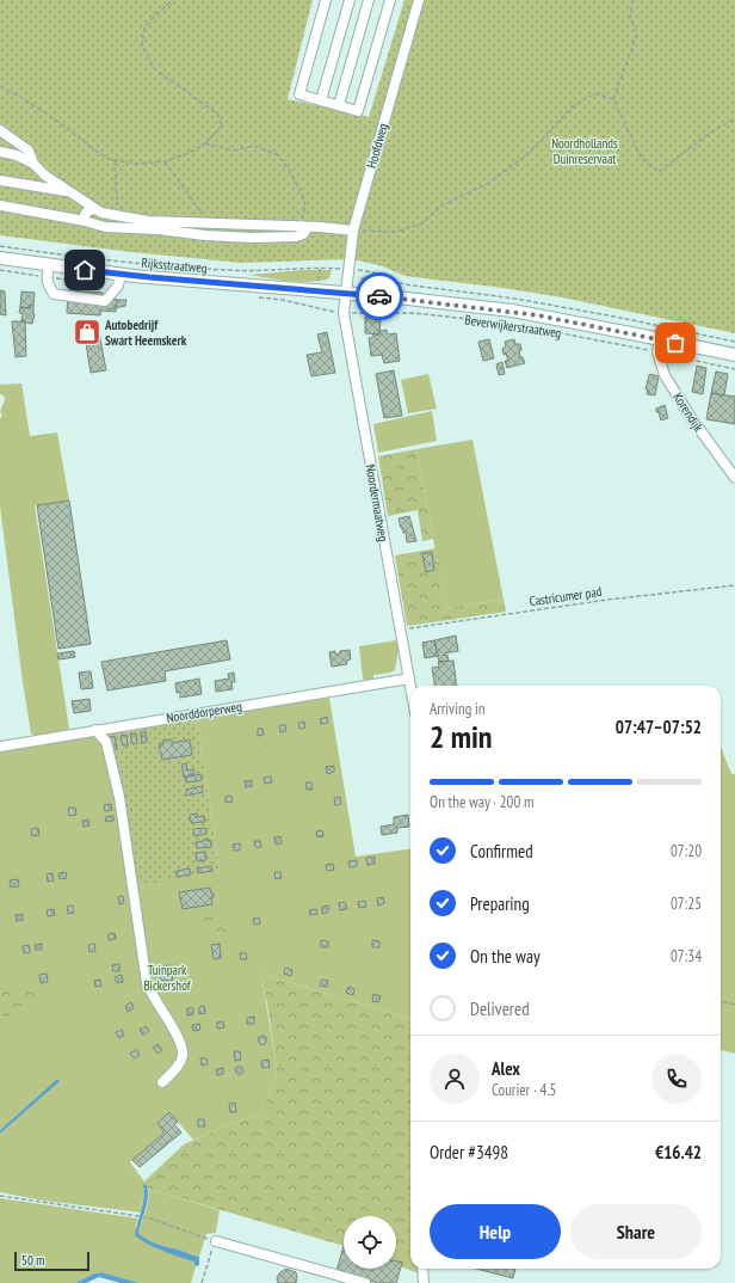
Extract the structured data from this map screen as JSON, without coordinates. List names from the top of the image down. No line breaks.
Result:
{"streets":{"main road":["Rijksstraatweg"],"street":["Hoofdweg","Korendijk","Noordermaatweg","Noorddorperweg"],"path":["Beverwijkerstraatweg","Castricumer pad"]},"crossings":[["Hoofdweg","Rijksstraatweg"],["Hoofdweg","Noordermaatweg"],["Rijksstraatweg","Korendijk"],["Rijksstraatweg","Noordermaatweg"],["Beverwijkerstraatweg","Korendijk"],["Beverwijkerstraatweg","Noordermaatweg"],["Noordermaatweg","Castricumer pad"],["Noordermaatweg","Noorddorperweg"]],"parks":["Noordhollands Duinreservaat","Tuinpark Bickershof"],"places":{"shop":["Autobedrijf Swart Heemskerk"]},"scale_bar":"50 m","page":{"heading":["2 min","Arriving in","07:47–07:52"],"panel":["Alex","Courier · 4.5","Order #3498","€16.42"],"bar":"On the way · 200 m","list":[["Confirmed","07:20"],["Preparing","07:25"],["On the way","07:34"],"Delivered"],"buttons":["Help","Share"],"scale":"50 m"}}
